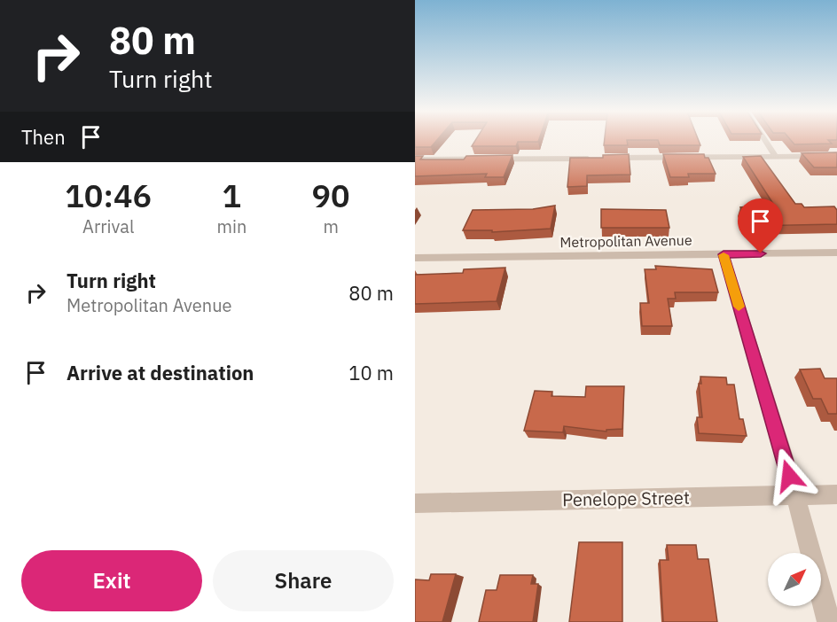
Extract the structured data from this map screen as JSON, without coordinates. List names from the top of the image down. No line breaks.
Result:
{"streets":{"street":["Metropolitan Avenue","Penelope Street"]},"north":"top right","page":{"turn":["80 m","Turn right"],"then":"Then","eta":["10:46","Arrival","1","min","90","m"],"list":[{"name":"Turn right","note":"Metropolitan Avenue","value":"80 m"},{"name":"Arrive at destination","value":"10 m"}],"buttons":["Exit","Share"]}}
